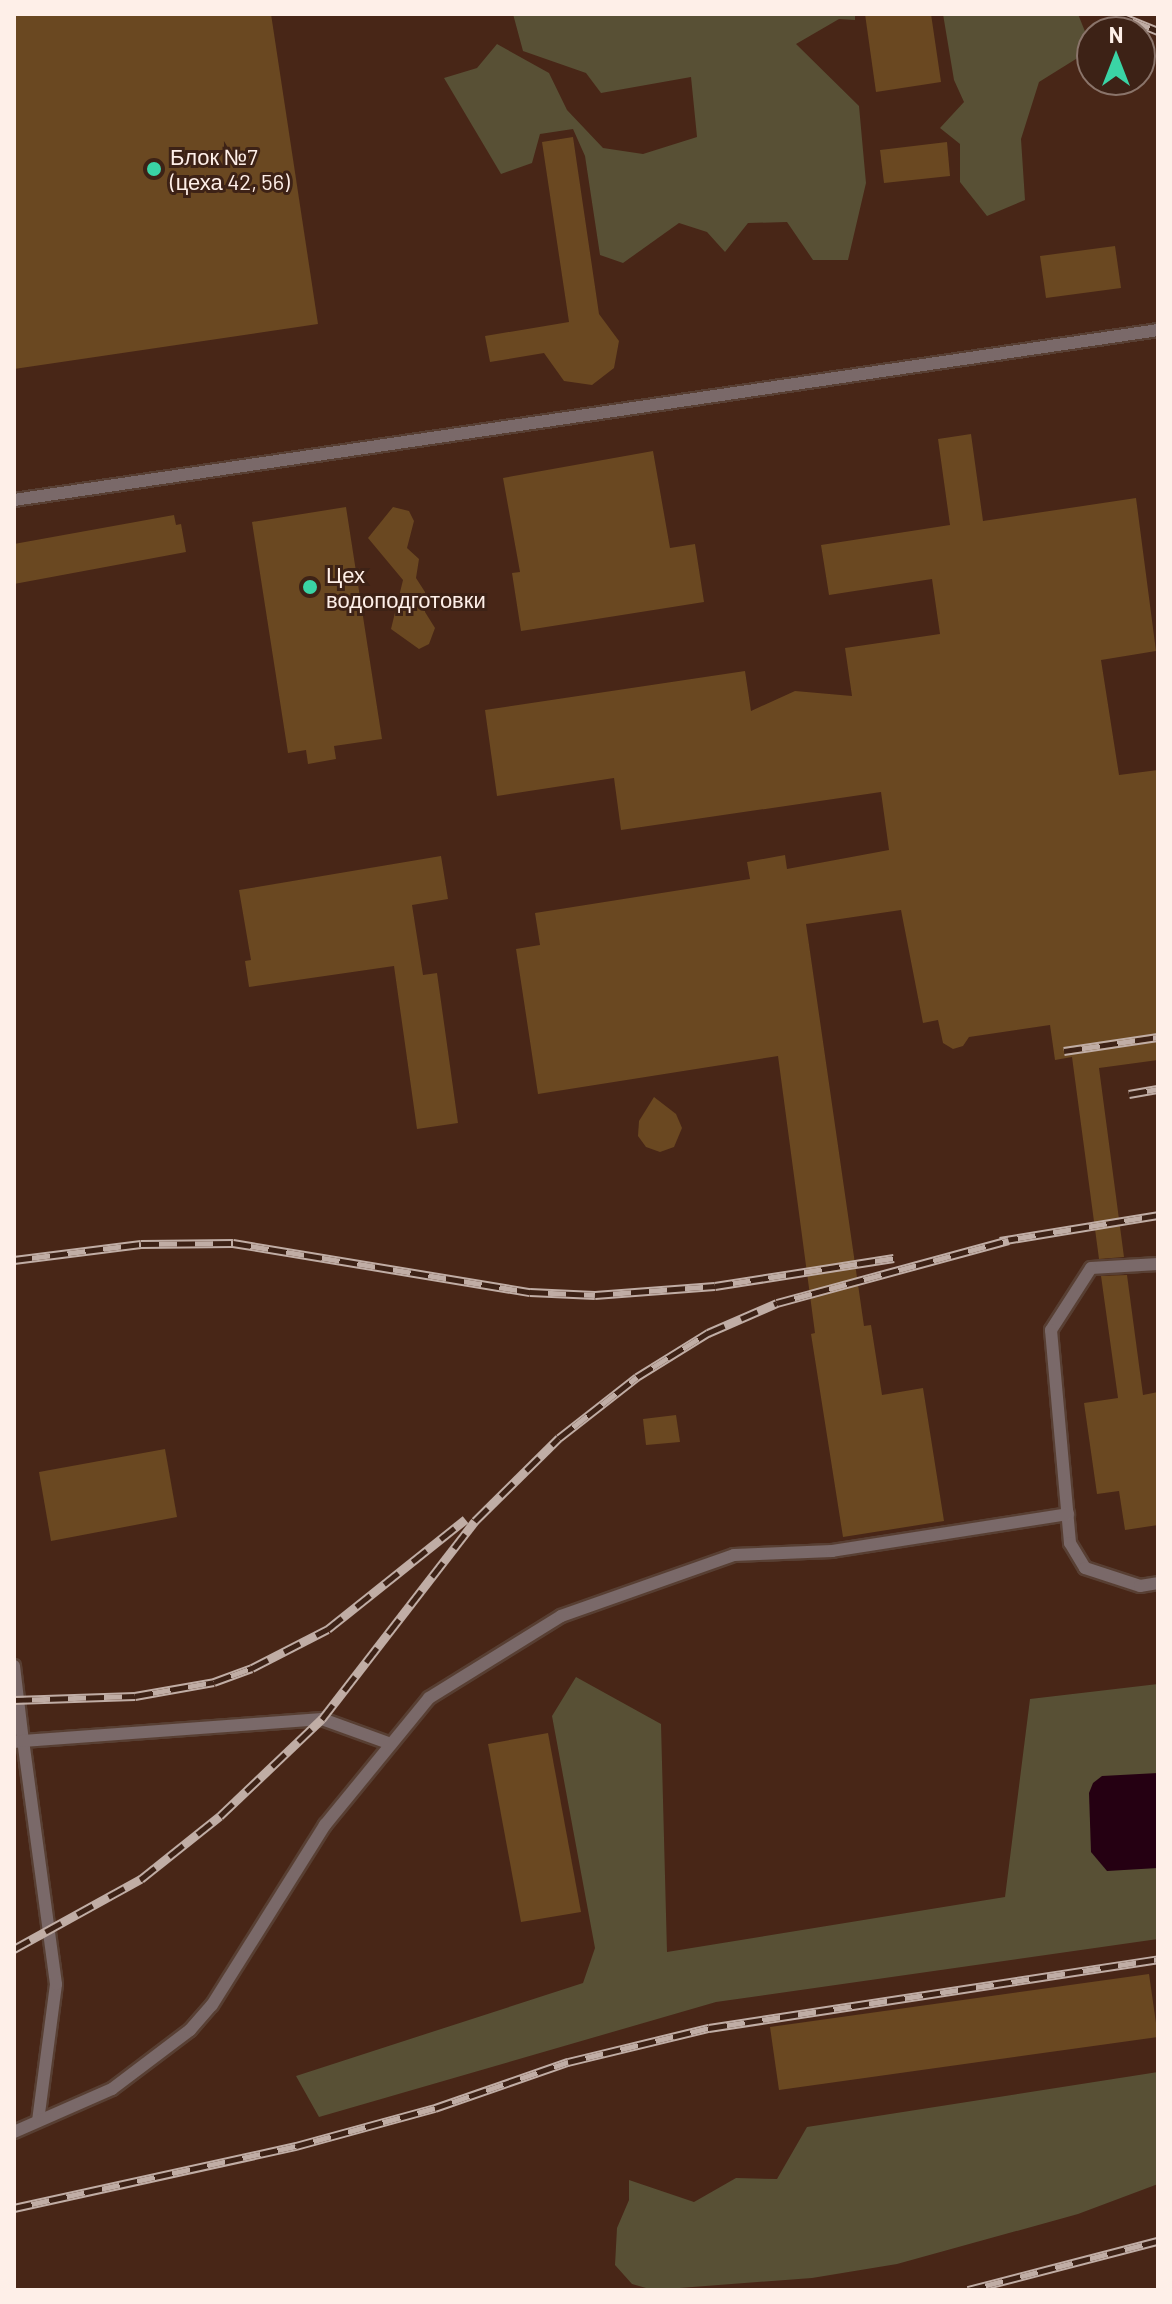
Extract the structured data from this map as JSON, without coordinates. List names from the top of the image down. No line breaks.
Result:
{"places":["Блок №7 (цеха 42, 56)","Цех водоподготовки"],"north":"top"}
